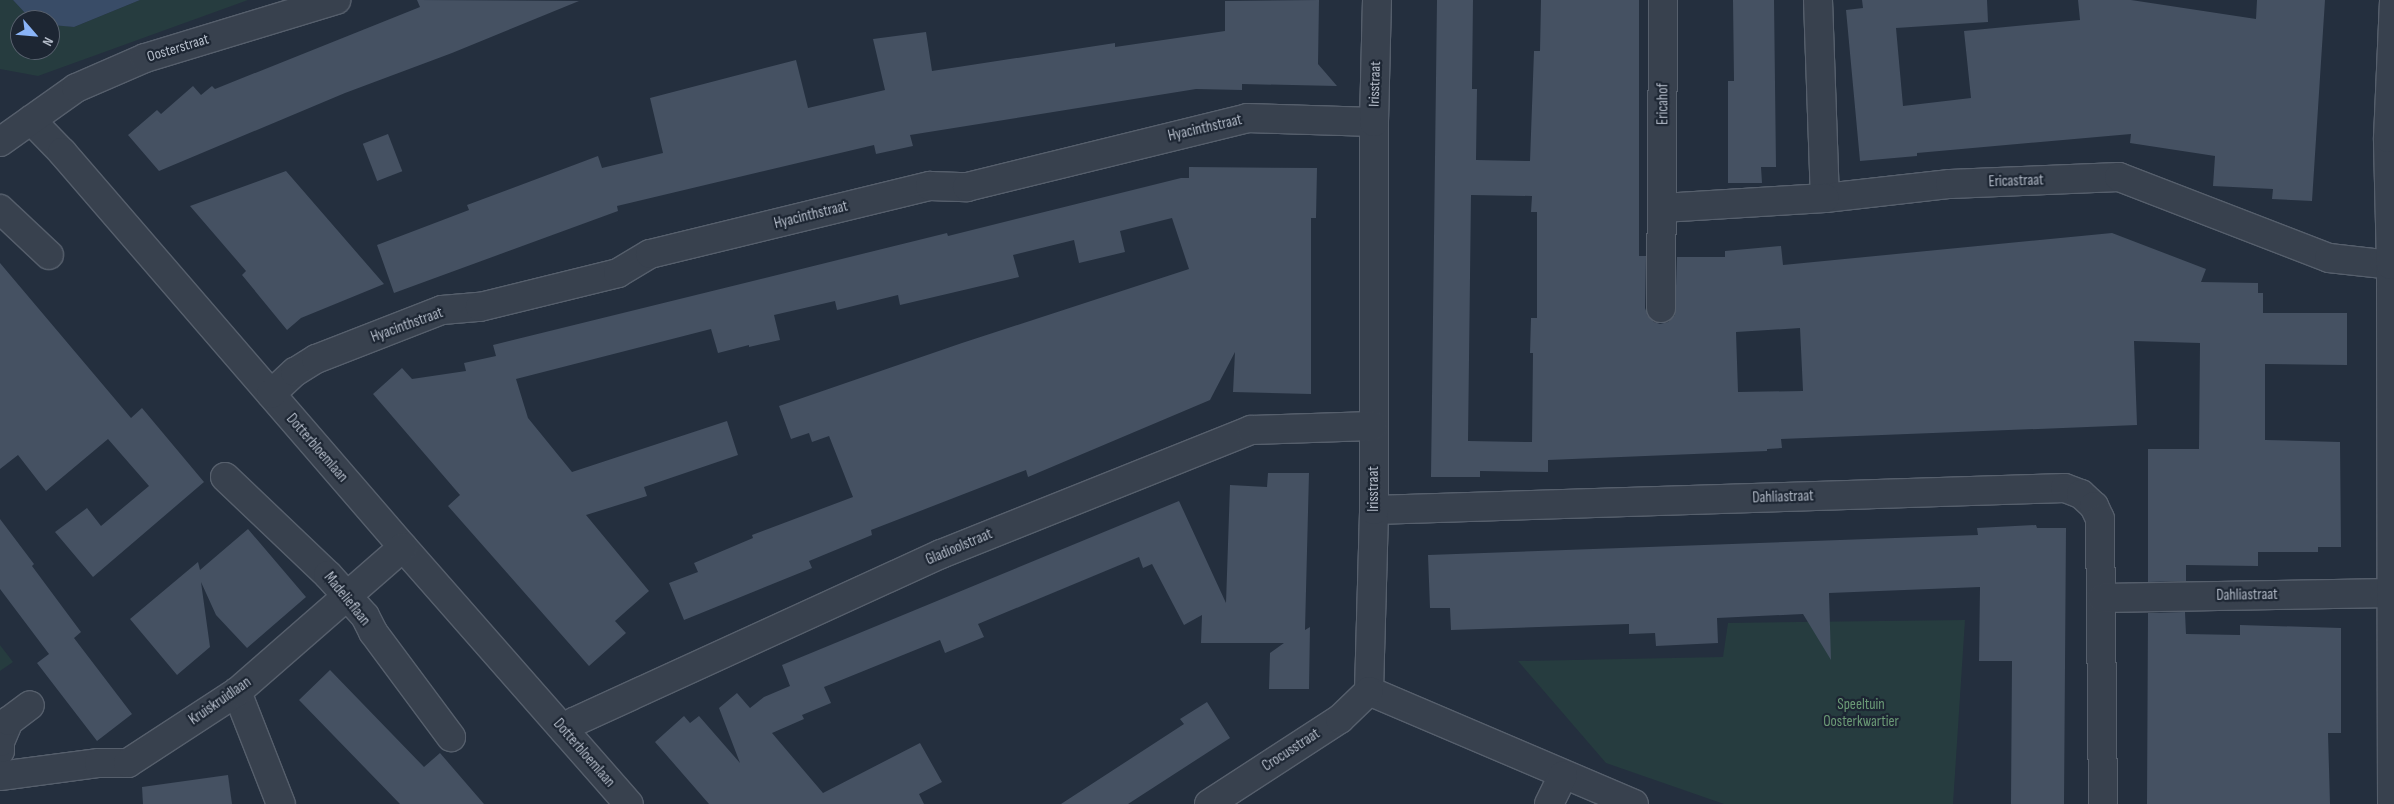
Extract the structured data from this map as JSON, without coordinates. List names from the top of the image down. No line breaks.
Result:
{"streets":{"street":["Oosterstraat","Irisstraat","Ericahof","Hyacinthstraat","Ericastraat","Dotterbloemlaan","Dahliastraat","Gladioolstraat","Madelieflaan","Kruiskruidlaan","Crocusstraat"]},"crossings":[["Oosterstraat","Dotterbloemlaan"],["Irisstraat","Hyacinthstraat"],["Irisstraat","Dahliastraat"],["Irisstraat","Gladioolstraat"],["Irisstraat","Crocusstraat"],["Hyacinthstraat","Dotterbloemlaan"],["Dotterbloemlaan","Gladioolstraat"],["Dotterbloemlaan","Kruiskruidlaan"],["Madelieflaan","Kruiskruidlaan"]],"parks":["Speeltuin Oosterkwartier"],"north":"bottom right"}
